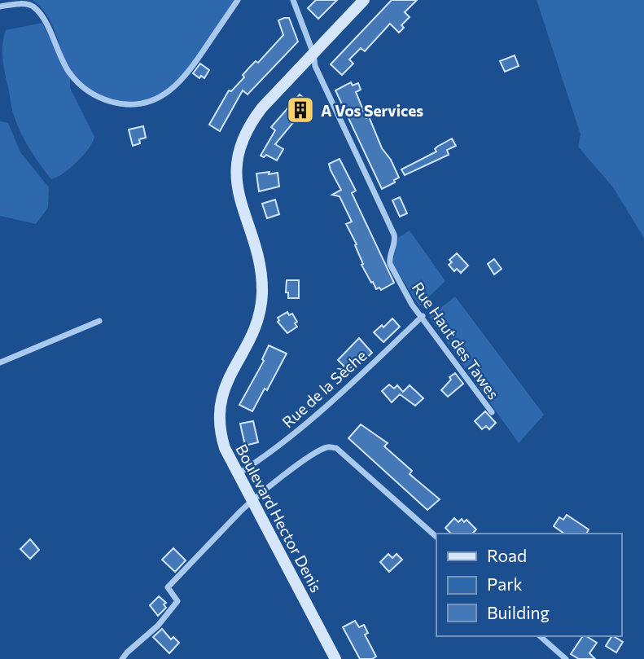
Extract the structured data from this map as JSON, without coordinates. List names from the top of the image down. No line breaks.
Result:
{"streets":{"street":["Rue Haut des Tawes","Rue de la Sèche","Boulevard Hector Denis"]},"crossings":[["Rue Haut des Tawes","Rue de la Sèche"],["Rue Haut des Tawes","Boulevard Hector Denis"],["Rue de la Sèche","Boulevard Hector Denis"]],"places":{"building":["A Vos Services"]},"legend":["Road","Park","Building"]}
